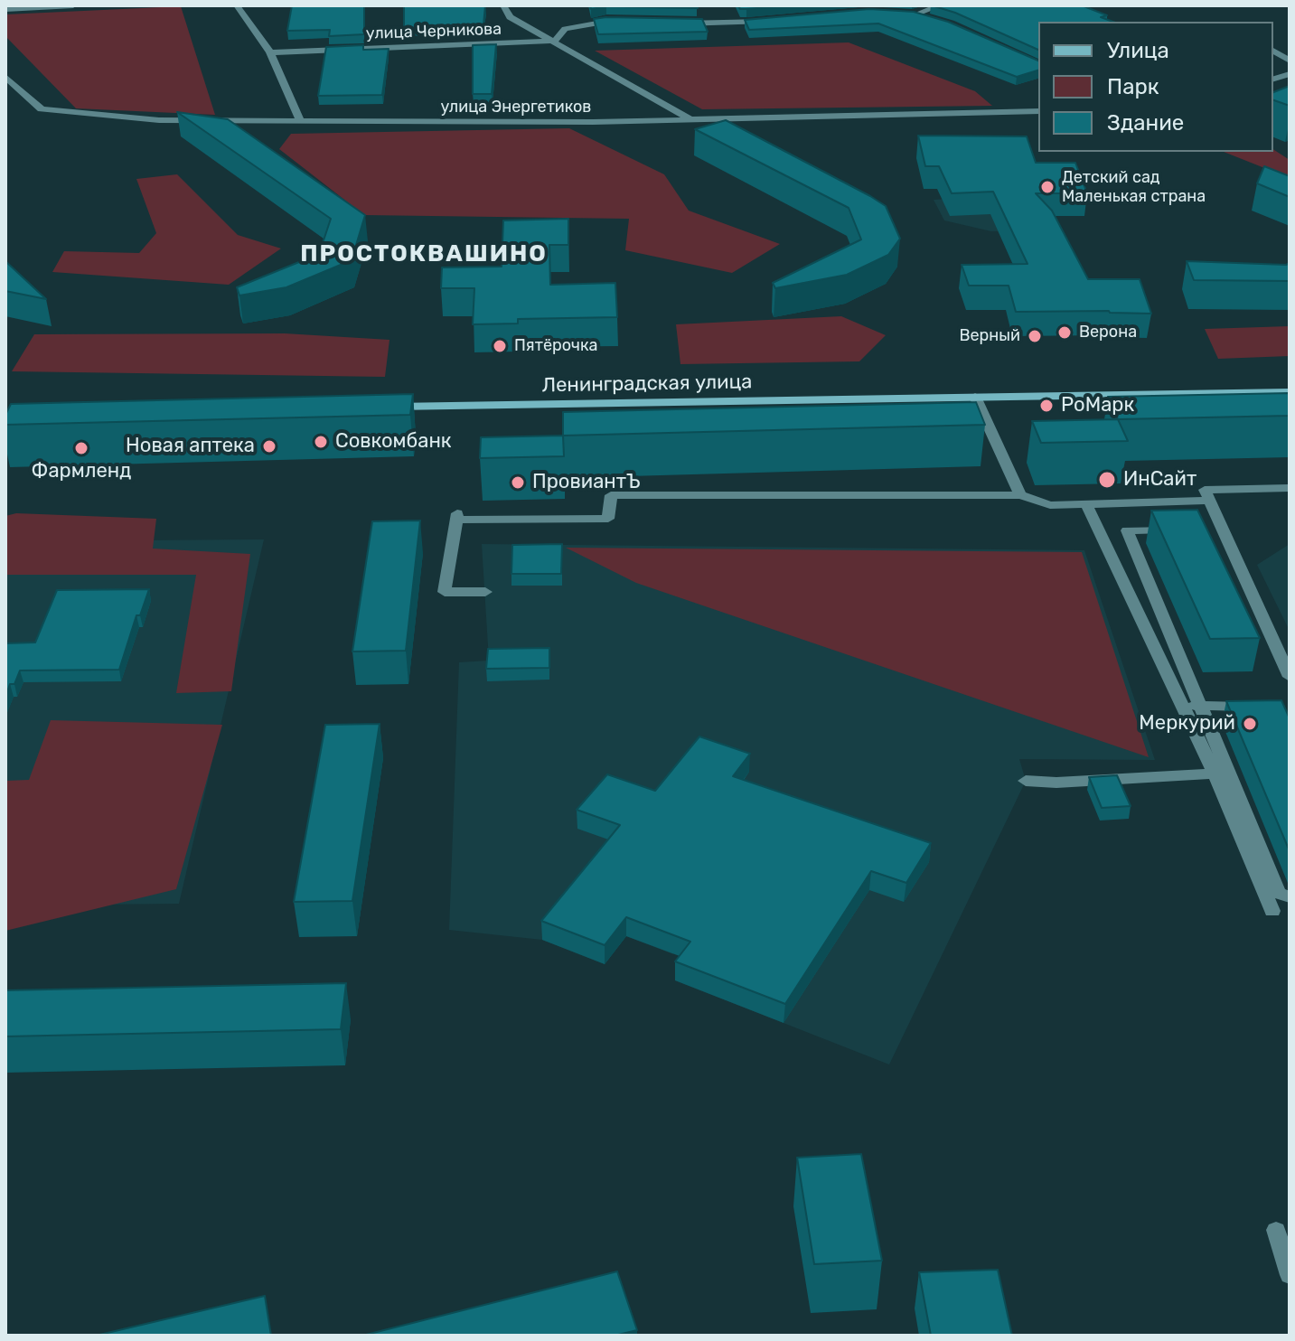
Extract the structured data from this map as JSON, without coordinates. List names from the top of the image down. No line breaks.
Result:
{"streets":{"main road":["Ленинградская улица"],"street":["улица Черникова","улица Энергетиков"]},"crossings":[["улица Черникова","улица Энергетиков"]],"districts":["ПРОСТОКВАШИНО"],"places":["Детский сад Маленькая страна","Верона","Верный","Пятёрочка","РоМарк","Совкомбанк","Новая аптека","Фармленд","ИнСайт","ПровиантЪ","Меркурий"],"legend":["Улица","Парк","Здание"]}
